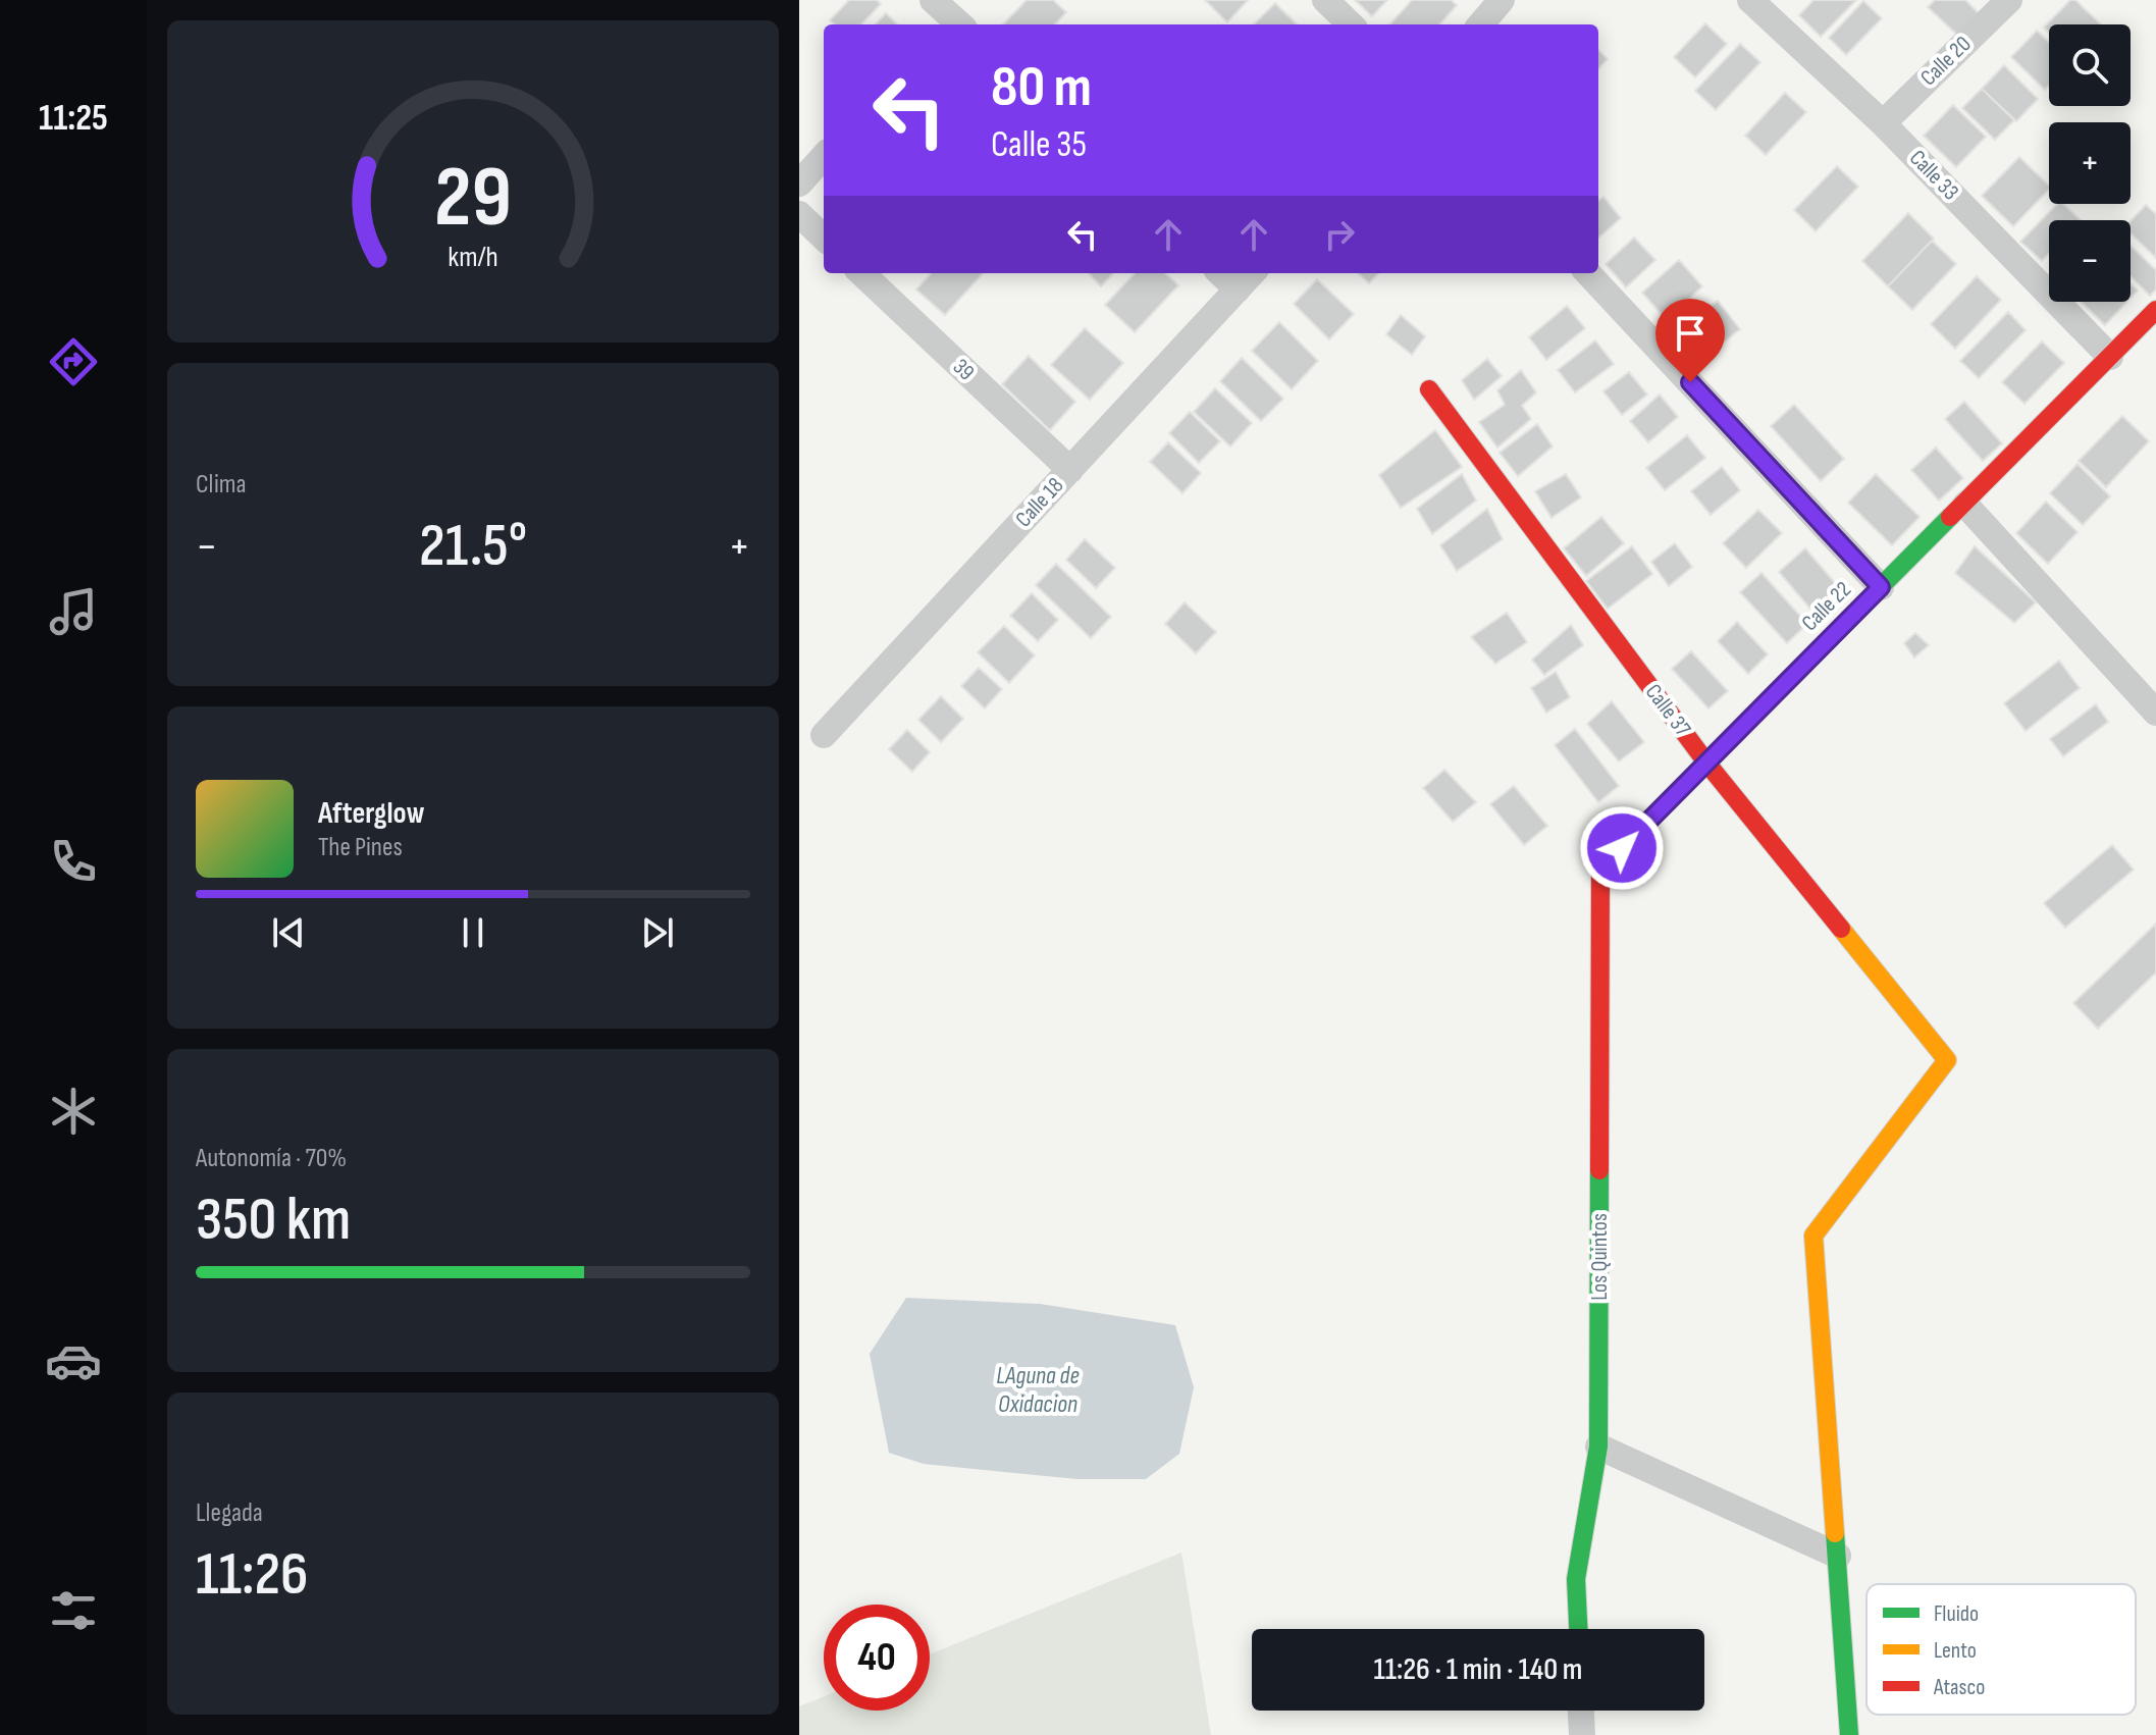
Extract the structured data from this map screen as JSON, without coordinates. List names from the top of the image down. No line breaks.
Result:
{"streets":{"street":["Calle 20","Calle 33","39","Calle 18","Calle 22","Calle 37","Los Quintos"]},"crossings":[["Calle 20","Calle 33"],["Calle 33","Calle 22"],["39","Calle 18"],["Calle 22","Calle 37"],["Calle 22","Los Quintos"]],"water":["LAguna de Oxidacion"],"legend":["Fluido","Lento","Atasco"],"page":{"tabs":"11:25","map_buttons":["+","−"],"turn":["80 m","Calle 35"],"tile":["Clima",["Autonomía · 70%","350 km"],["Llegada","11:26"]],"heat":["−","21.5°","+"],"song":["Afterglow","The Pines"],"limit":"40","trip":"11:26 · 1 min · 140 m","gauge":["29","km/h"]}}
